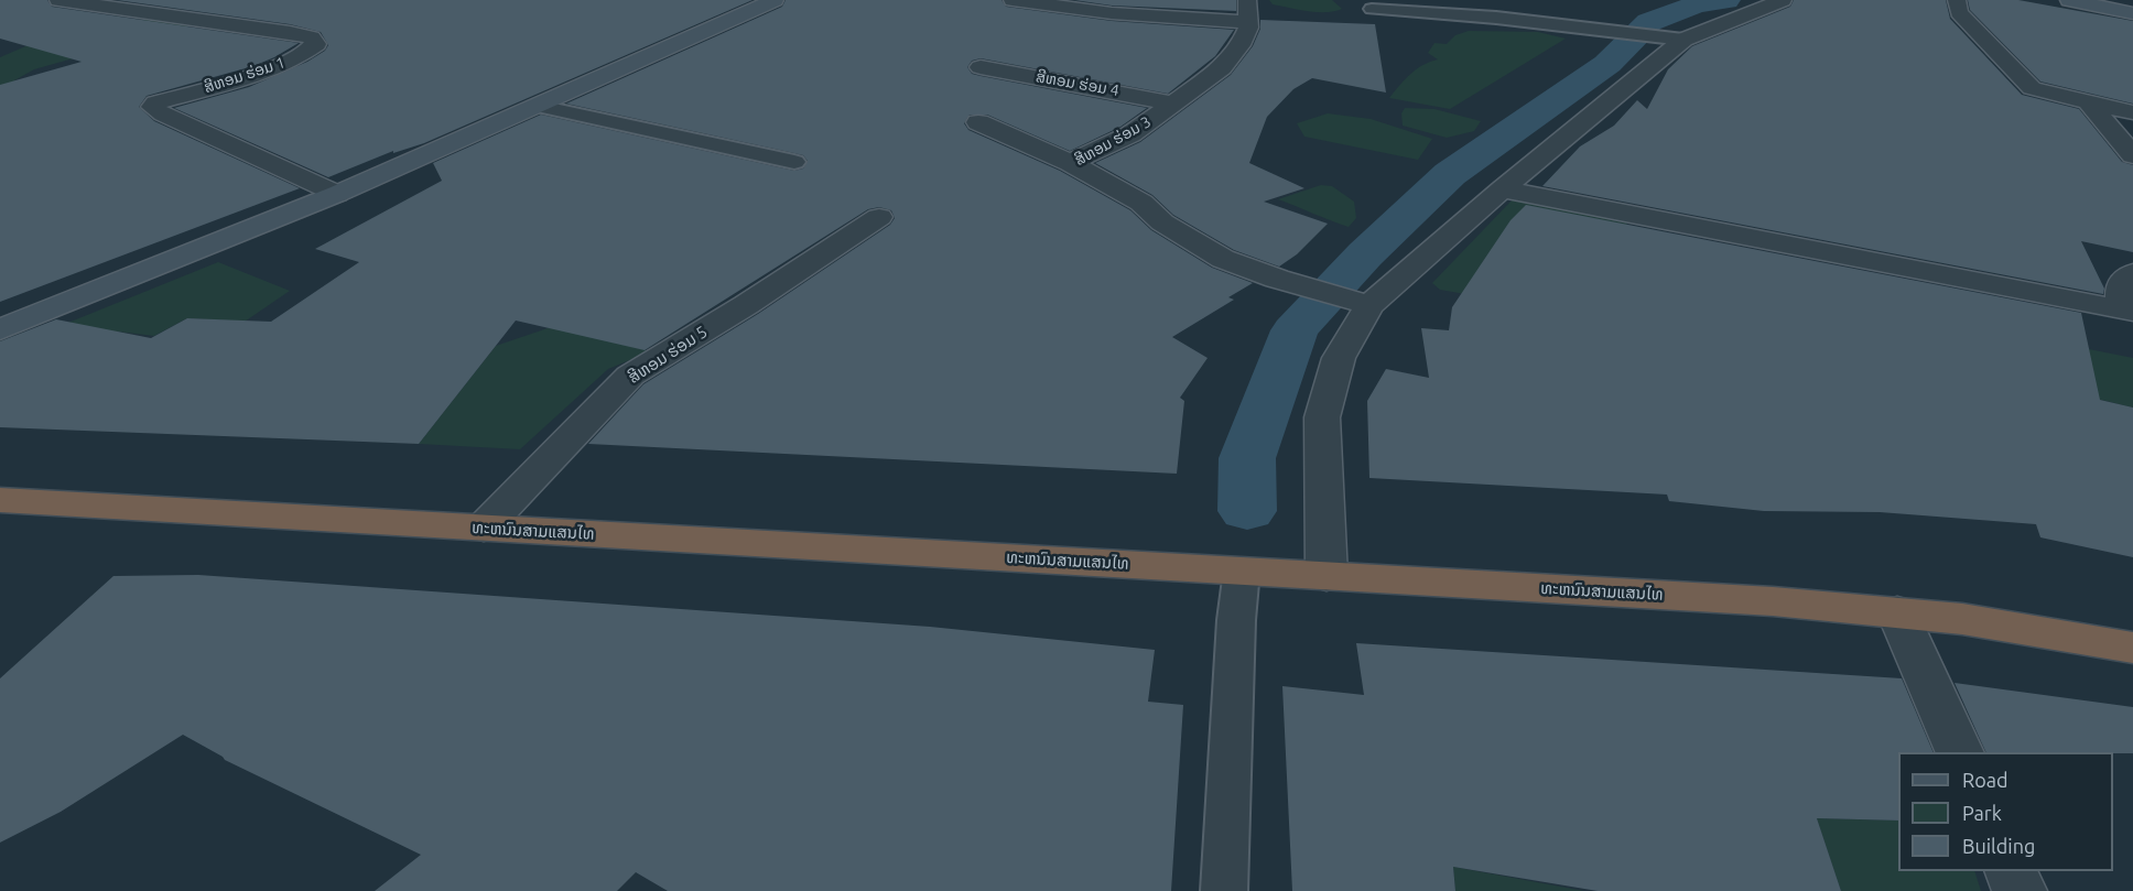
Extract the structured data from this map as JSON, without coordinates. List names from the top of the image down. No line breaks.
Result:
{"streets":{"highway":["ທະຫນົນສາມແສນໄທ"],"street":["ສີຫອມ ຮ່ອມ 1","ສີຫອມ ຮ່ອມ 4","ສີຫອມ ຮ່ອມ 3","ສີຫອມ ຮ່ອມ 5"]},"crossings":[["ສີຫອມ ຮ່ອມ 4","ສີຫອມ ຮ່ອມ 3"],["ສີຫອມ ຮ່ອມ 5","ທະຫນົນສາມແສນໄທ"]],"legend":["Road","Park","Building"]}
